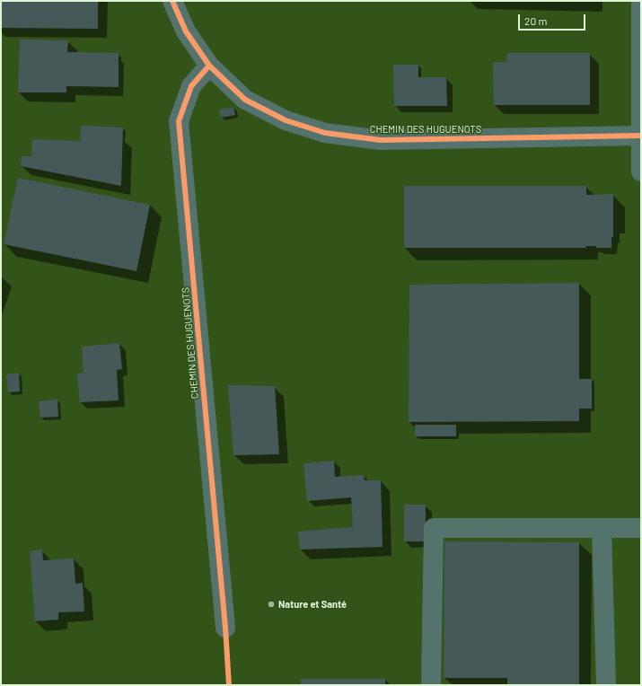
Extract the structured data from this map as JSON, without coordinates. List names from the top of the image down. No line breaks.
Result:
{"streets":{"street":["CHEMIN DES HUGUENOTS"]},"places":["Nature et Santé"],"scale_bar":"20 m"}
